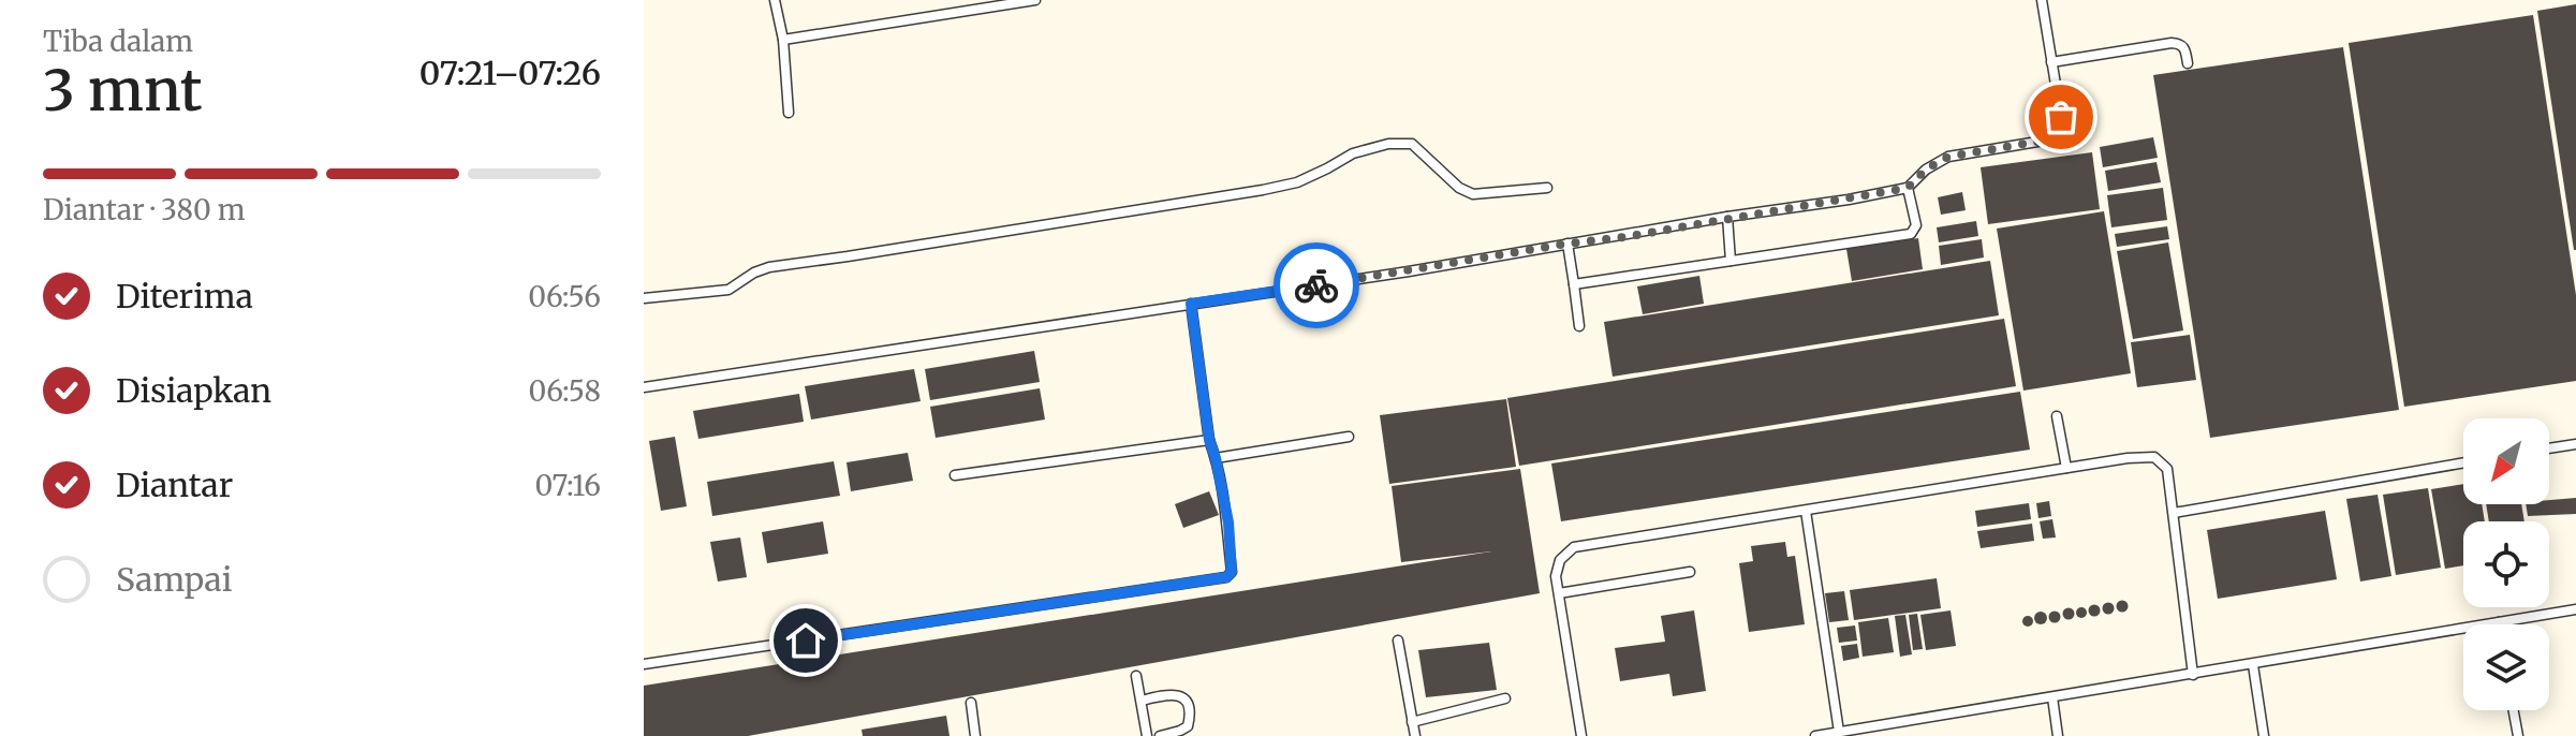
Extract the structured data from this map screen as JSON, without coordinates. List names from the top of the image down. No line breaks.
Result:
{"north":"bottom left","page":{"heading":["3 mnt","Tiba dalam","07:21–07:26"],"bar":"Diantar · 380 m","list":[["Diterima","06:56"],["Disiapkan","06:58"],["Diantar","07:16"],"Sampai"]}}
